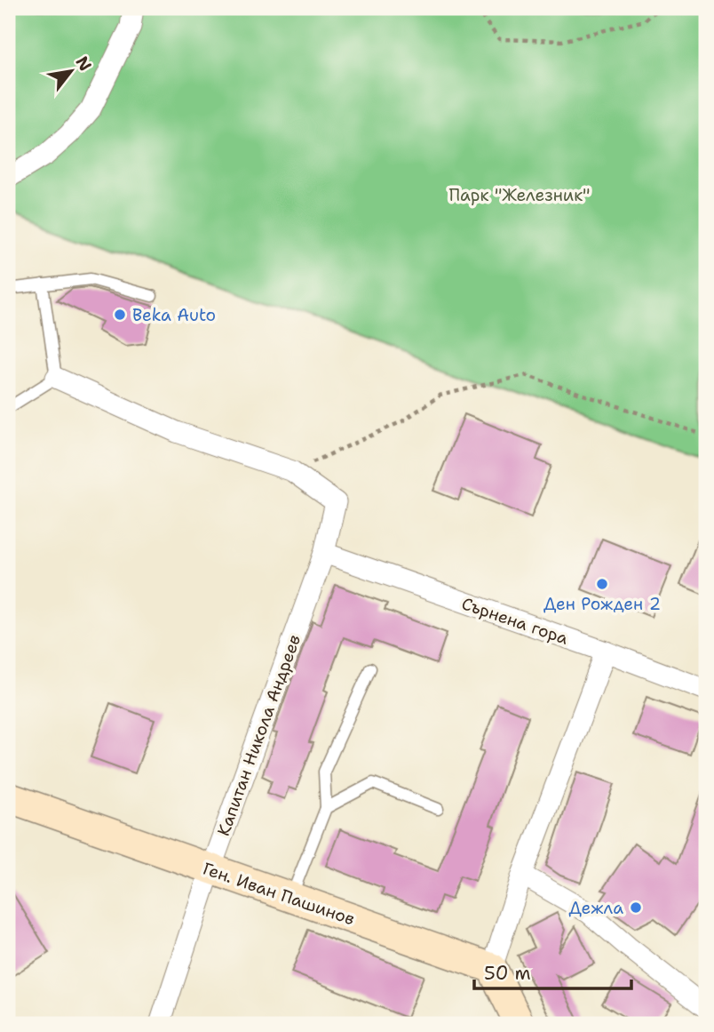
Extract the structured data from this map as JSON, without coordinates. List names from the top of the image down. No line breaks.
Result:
{"streets":{"street":["Сърнена гора","Капитан Никола Андреев","Ген. Иван Пашинов"]},"crossings":[["Сърнена гора","Капитан Никола Андреев"],["Капитан Никола Андреев","Ген. Иван Пашинов"]],"parks":["Парк \"Железник\""],"places":["Beka Auto","Ден Рожден 2","Дежла"],"scale_bar":"50 m","north":"top right"}
